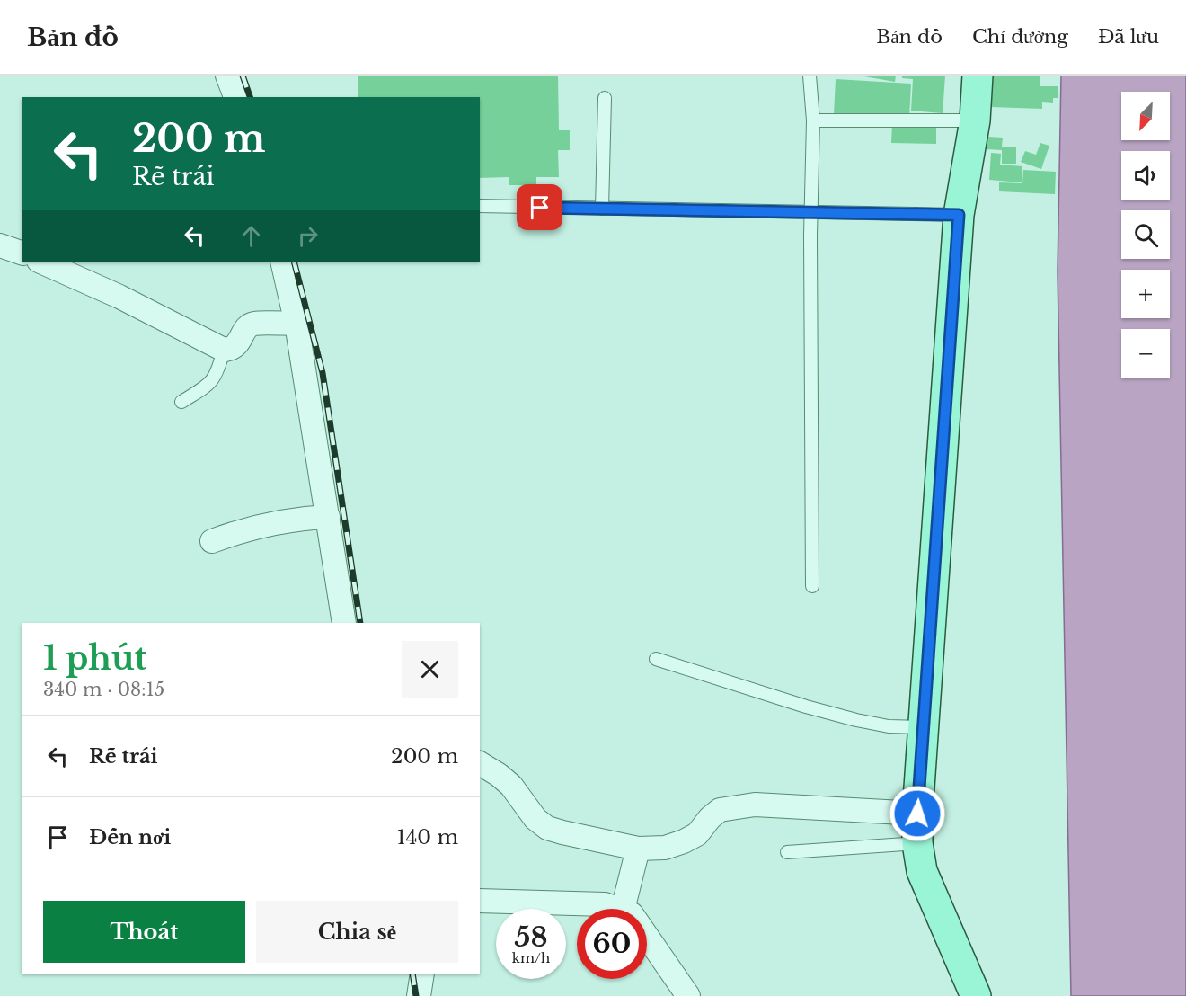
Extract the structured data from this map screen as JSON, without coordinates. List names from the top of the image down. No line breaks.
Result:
{"north":"bottom left","page":{"header":"Bản đồ","nav":["Bản đồ","Chỉ đường","Đã lưu"],"map_buttons":["+","−"],"turn":["200 m","Rẽ trái"],"heading":["1 phút","340 m · 08:15"],"list":[{"name":"Rẽ trái","value":"200 m"},{"name":"Đến nơi","value":"140 m"}],"buttons":["Thoát","Chia sẻ"],"speed":"58 km/h","limit":"60"}}
